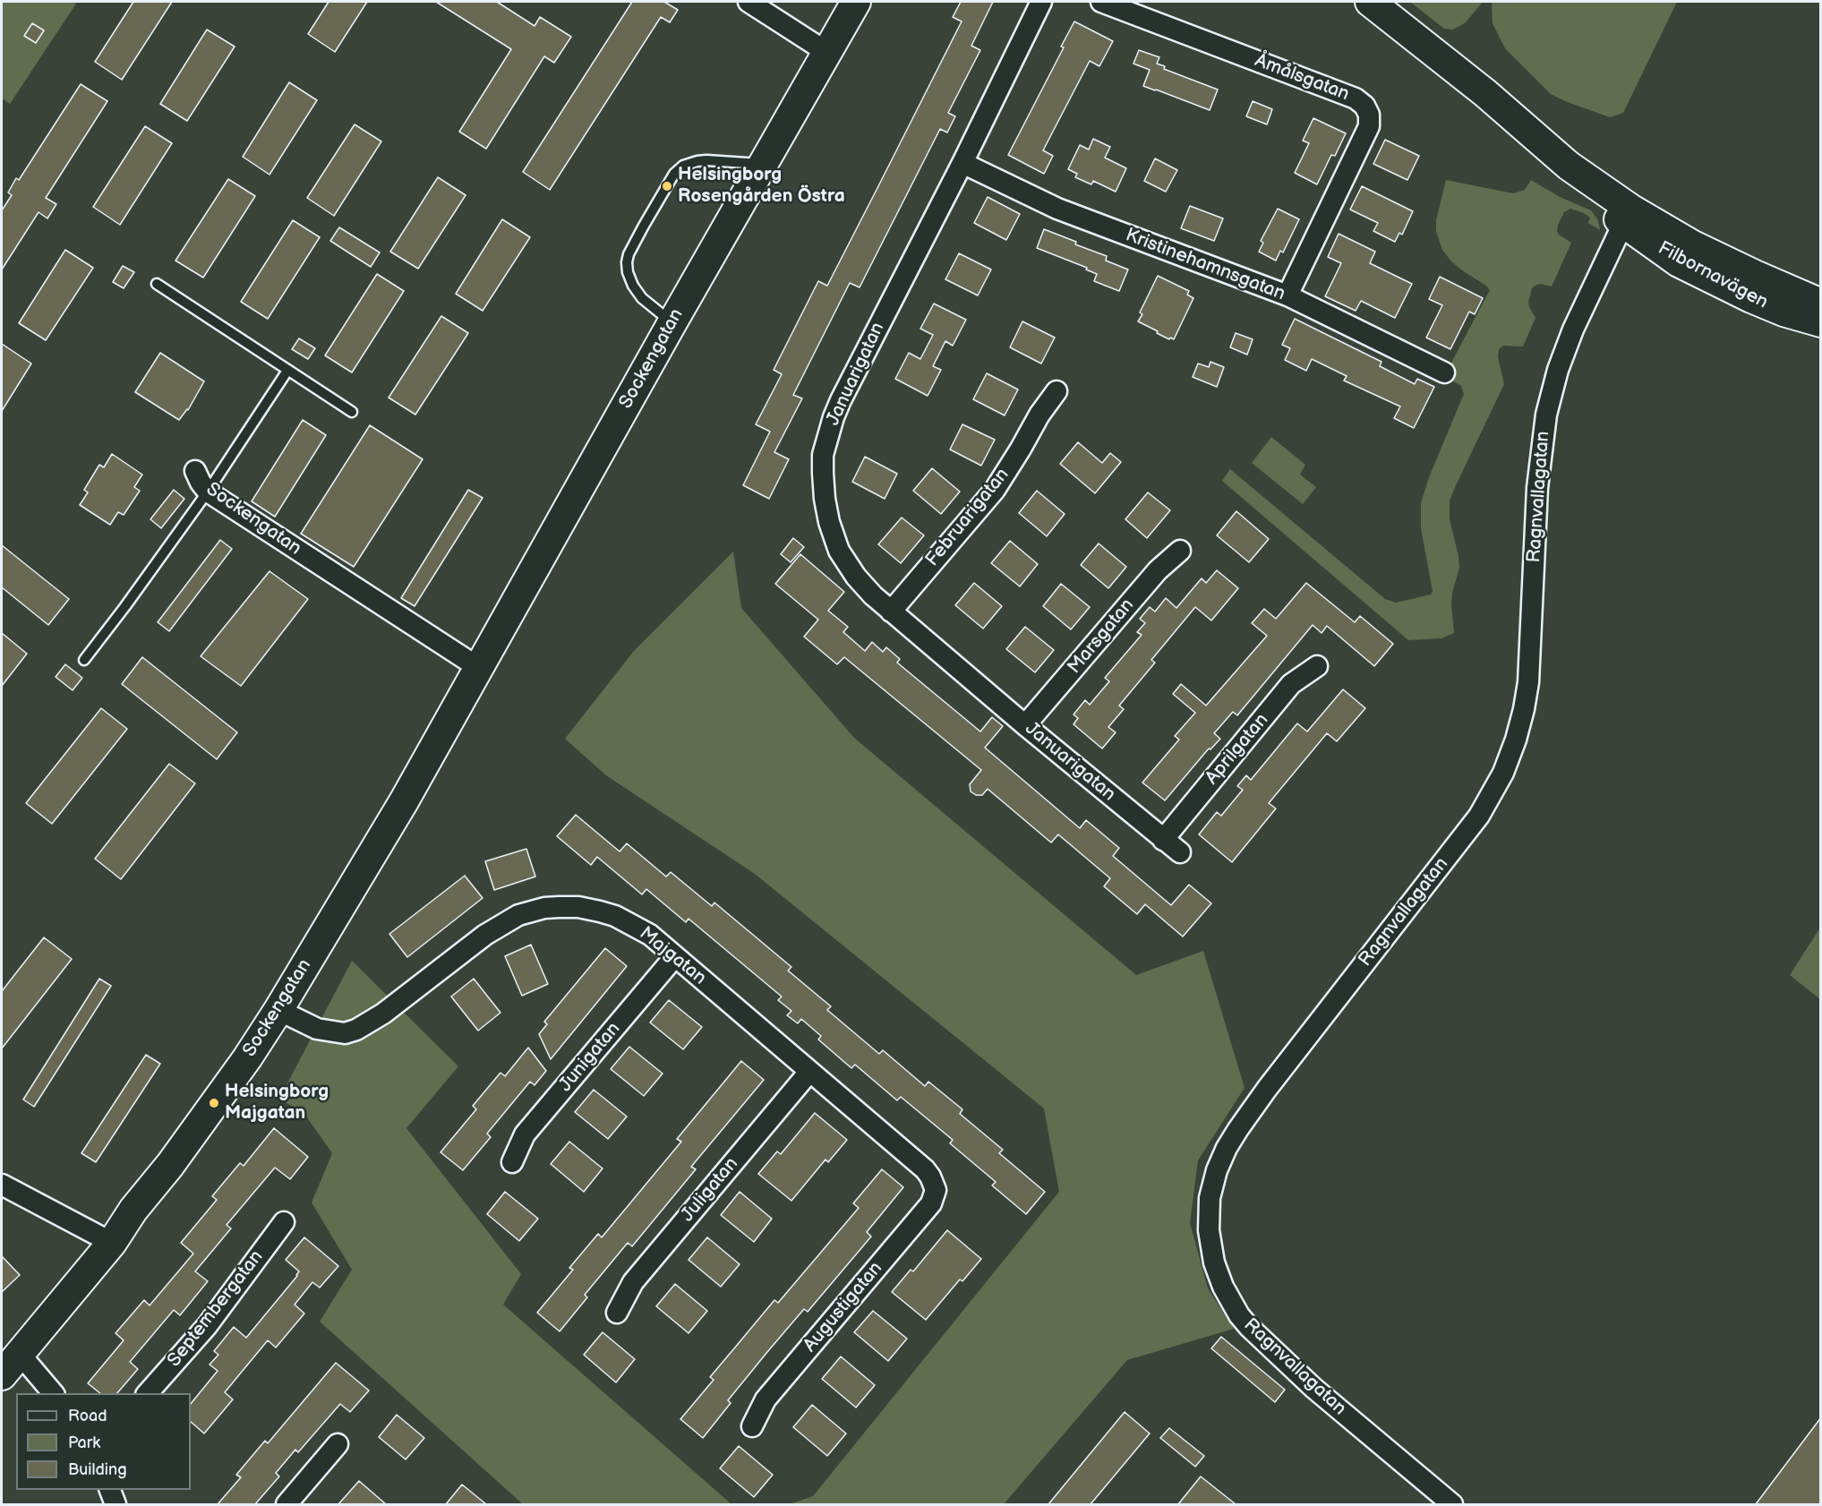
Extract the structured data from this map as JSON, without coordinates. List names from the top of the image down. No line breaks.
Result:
{"streets":{"street":["Åmålsgatan","Kristinehamnsgatan","Filbornavägen","Sockengatan","Januarigatan","Ragnvallagatan","Februarigatan","Marsgatan","Aprilgatan","Majgatan","Junigatan","Juligatan","Augustigatan","Septembergatan"]},"crossings":[["Åmålsgatan","Kristinehamnsgatan"],["Kristinehamnsgatan","Januarigatan"],["Filbornavägen","Ragnvallagatan"],["Sockengatan","Majgatan"],["Januarigatan","Februarigatan"],["Januarigatan","Marsgatan"],["Januarigatan","Aprilgatan"],["Majgatan","Junigatan"],["Majgatan","Juligatan"],["Majgatan","Augustigatan"]],"places":["Helsingborg Rosengården Östra","Helsingborg Majgatan"],"legend":["Road","Park","Building"]}
